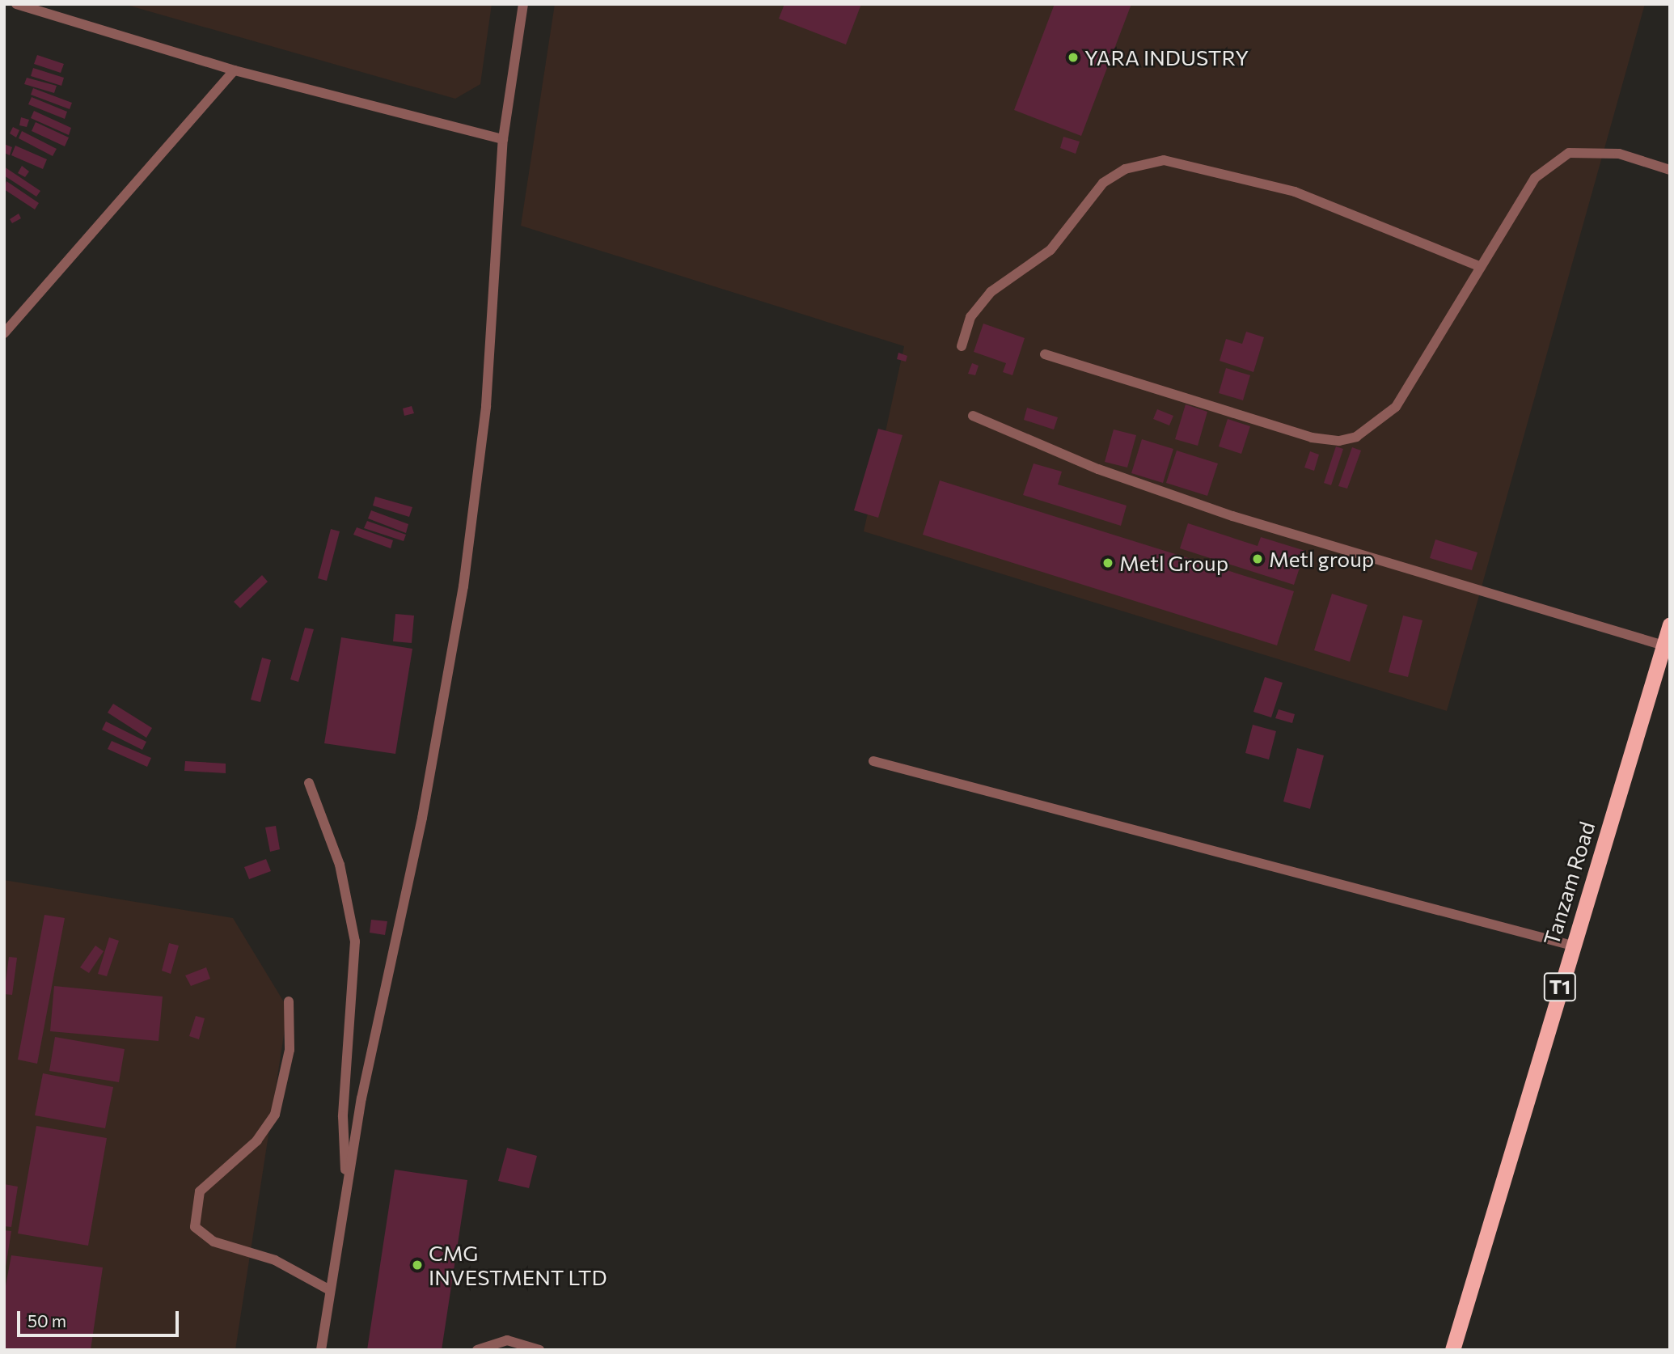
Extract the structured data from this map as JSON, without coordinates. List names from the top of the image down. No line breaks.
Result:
{"streets":{"highway":["Tanzam Road","T1"]},"places":["YARA INDUSTRY","Metl group","Metl Group","CMG INVESTMENT LTD"],"scale_bar":"50 m"}
